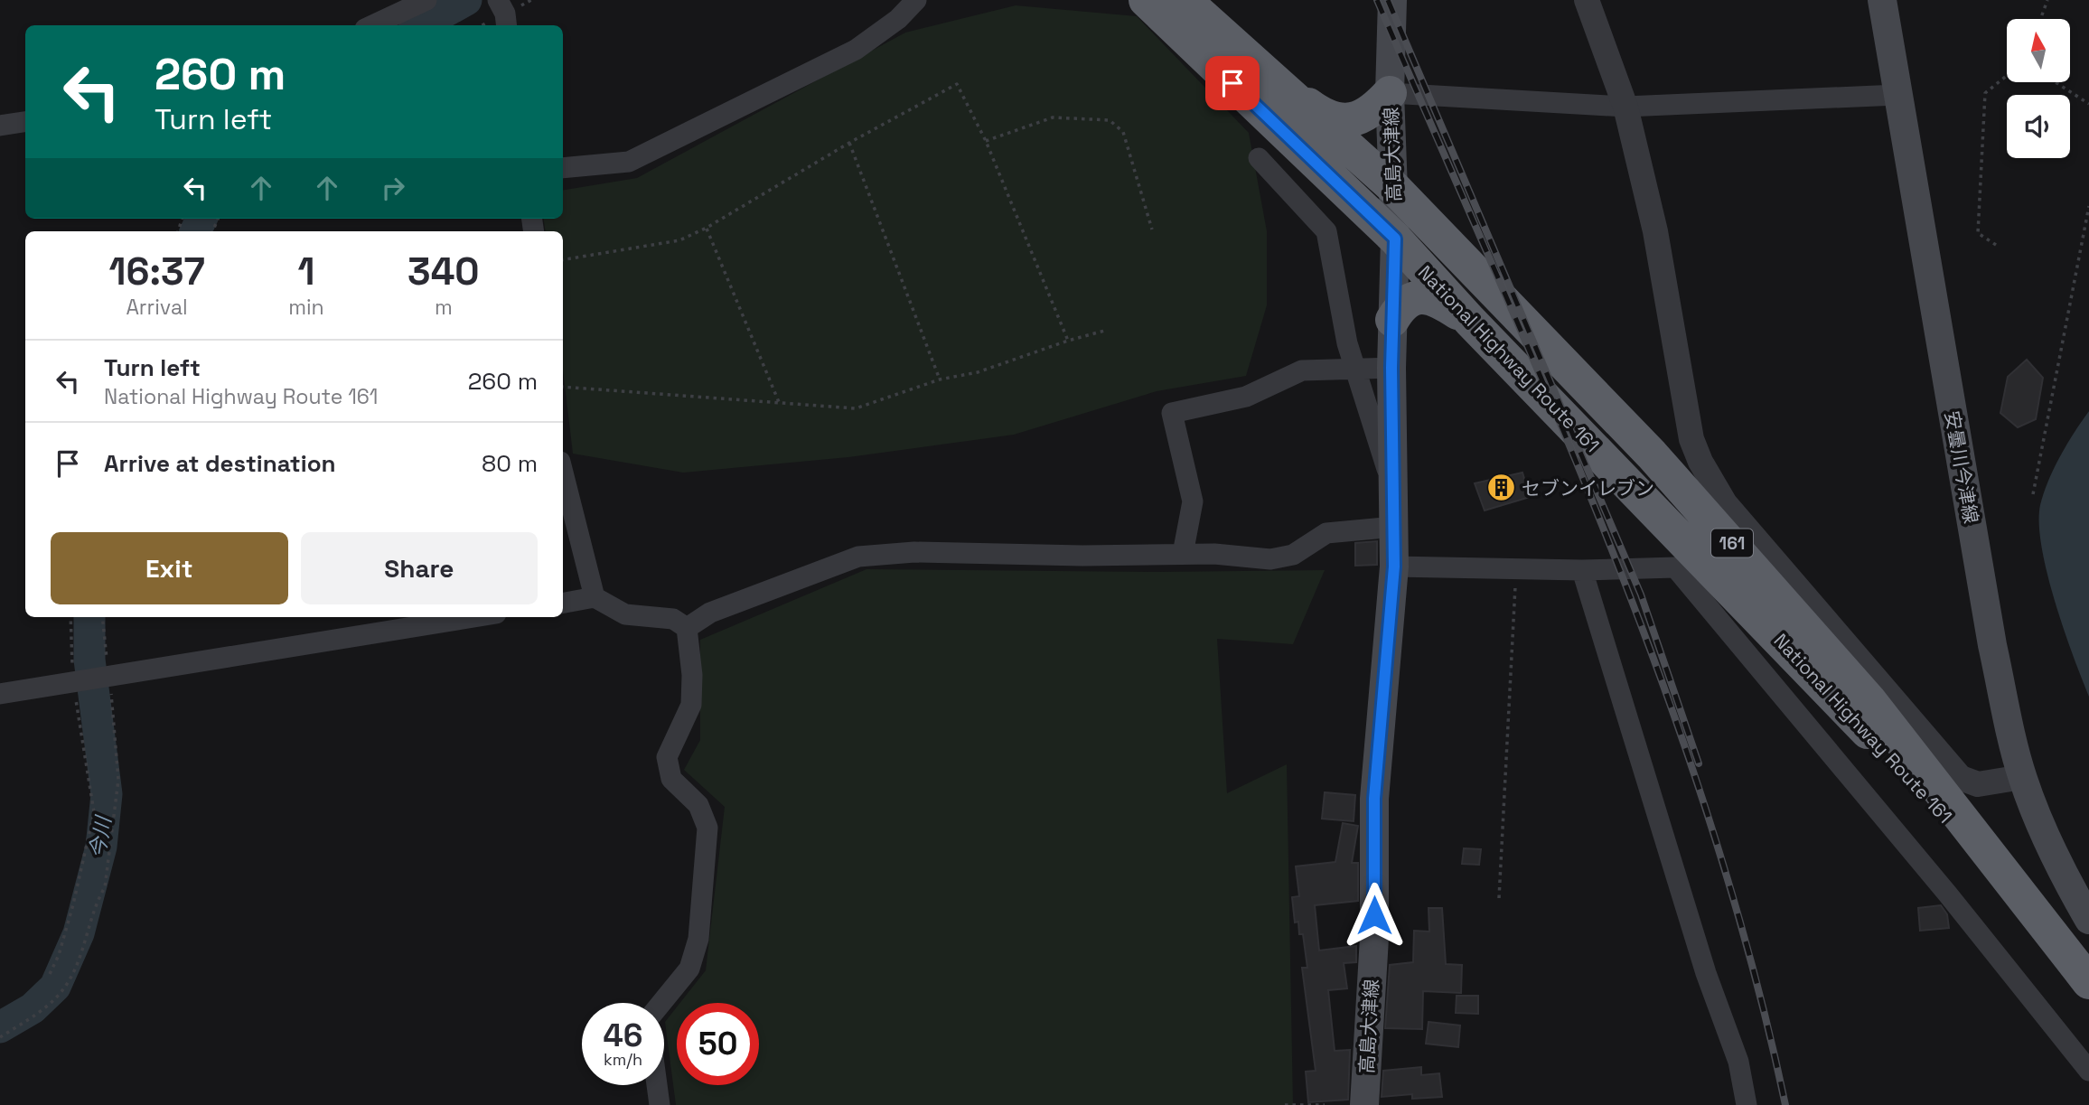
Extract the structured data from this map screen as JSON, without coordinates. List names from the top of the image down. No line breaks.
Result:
{"streets":{"highway":["National Highway Route 161","161"],"main road":["高島大津線","安曇川今津線"]},"crossings":[["高島大津線","National Highway Route 161"]],"water":["今川"],"places":{"building":["セブンイレブン"]},"north":"top","page":{"turn":["260 m","Turn left"],"eta":["16:37","Arrival","1","min","340","m"],"list":[{"name":"Turn left","note":"National Highway Route 161","value":"260 m"},{"name":"Arrive at destination","value":"80 m"}],"buttons":["Exit","Share"],"speed":"46 km/h","limit":"50"}}
